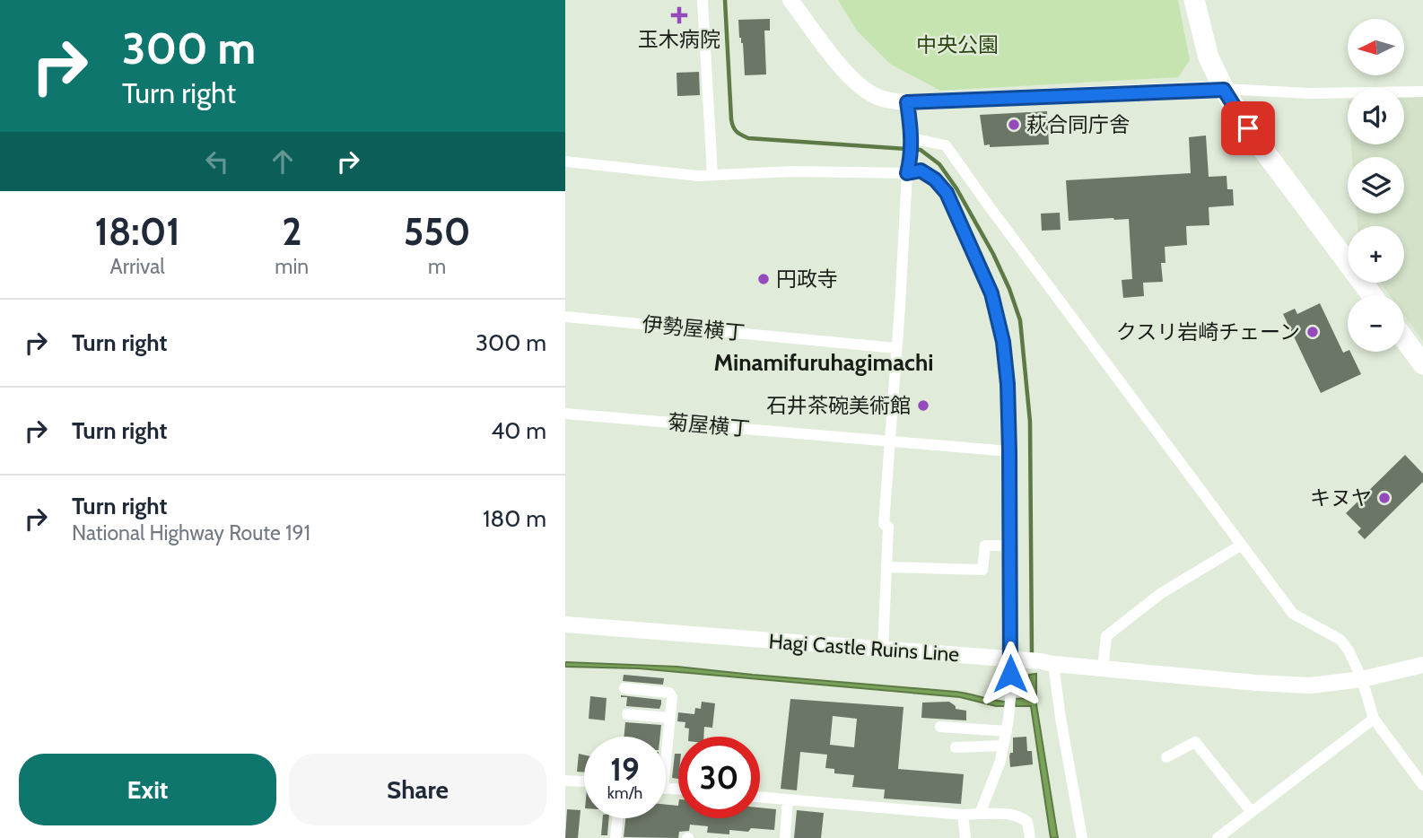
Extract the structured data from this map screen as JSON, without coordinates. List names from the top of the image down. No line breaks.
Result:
{"streets":{"main road":["Hagi Castle Ruins Line"],"street":["伊勢屋横丁","菊屋横丁"]},"districts":["Minamifuruhagimachi"],"parks":["中央公園"],"places":{"health":["玉木病院"],"other":["萩合同庁舎","円政寺","クスリ岩崎チェーン","石井茶碗美術館","キヌヤ"]},"north":"left","page":{"turn":["300 m","Turn right"],"map_buttons":["+","−"],"eta":["18:01","Arrival","2","min","550","m"],"list":[{"name":"Turn right","value":"300 m"},{"name":"Turn right","value":"40 m"},{"name":"Turn right","note":"National Highway Route 191","value":"180 m"}],"speed":"19 km/h","limit":"30","buttons":["Exit","Share"]}}
